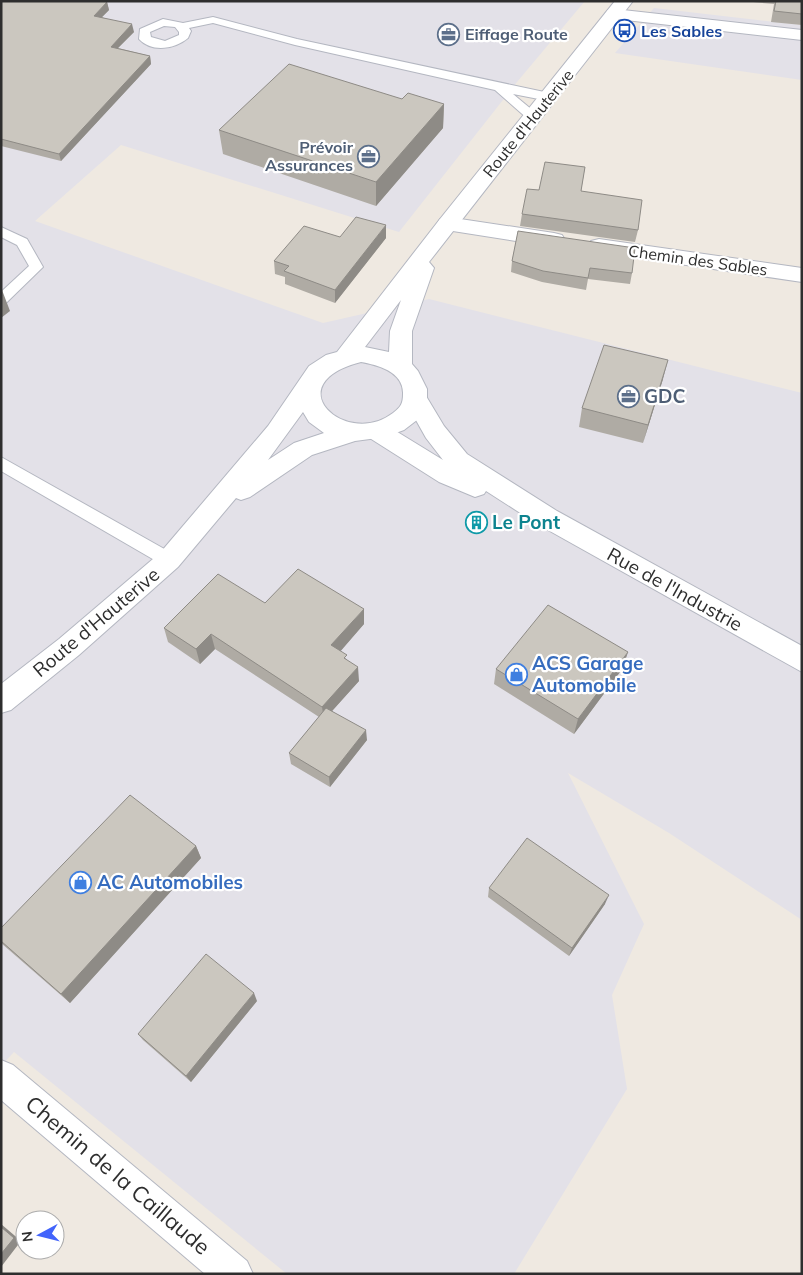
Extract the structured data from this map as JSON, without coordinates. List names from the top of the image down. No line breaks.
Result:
{"streets":{"main road":["Route d'Hauterive","Chemin des Sables","Rue de l'Industrie","Chemin de la Caillaude"]},"crossings":[["Route d'Hauterive","Chemin des Sables"],["Route d'Hauterive","Rue de l'Industrie"]],"places":{"bus stop":["Les Sables"],"office":["Eiffage Route","Prévoir Assurances","GDC"],"building":["Le Pont"],"shop":["ACS Garage Automobile","AC Automobiles"]},"north":"left"}
